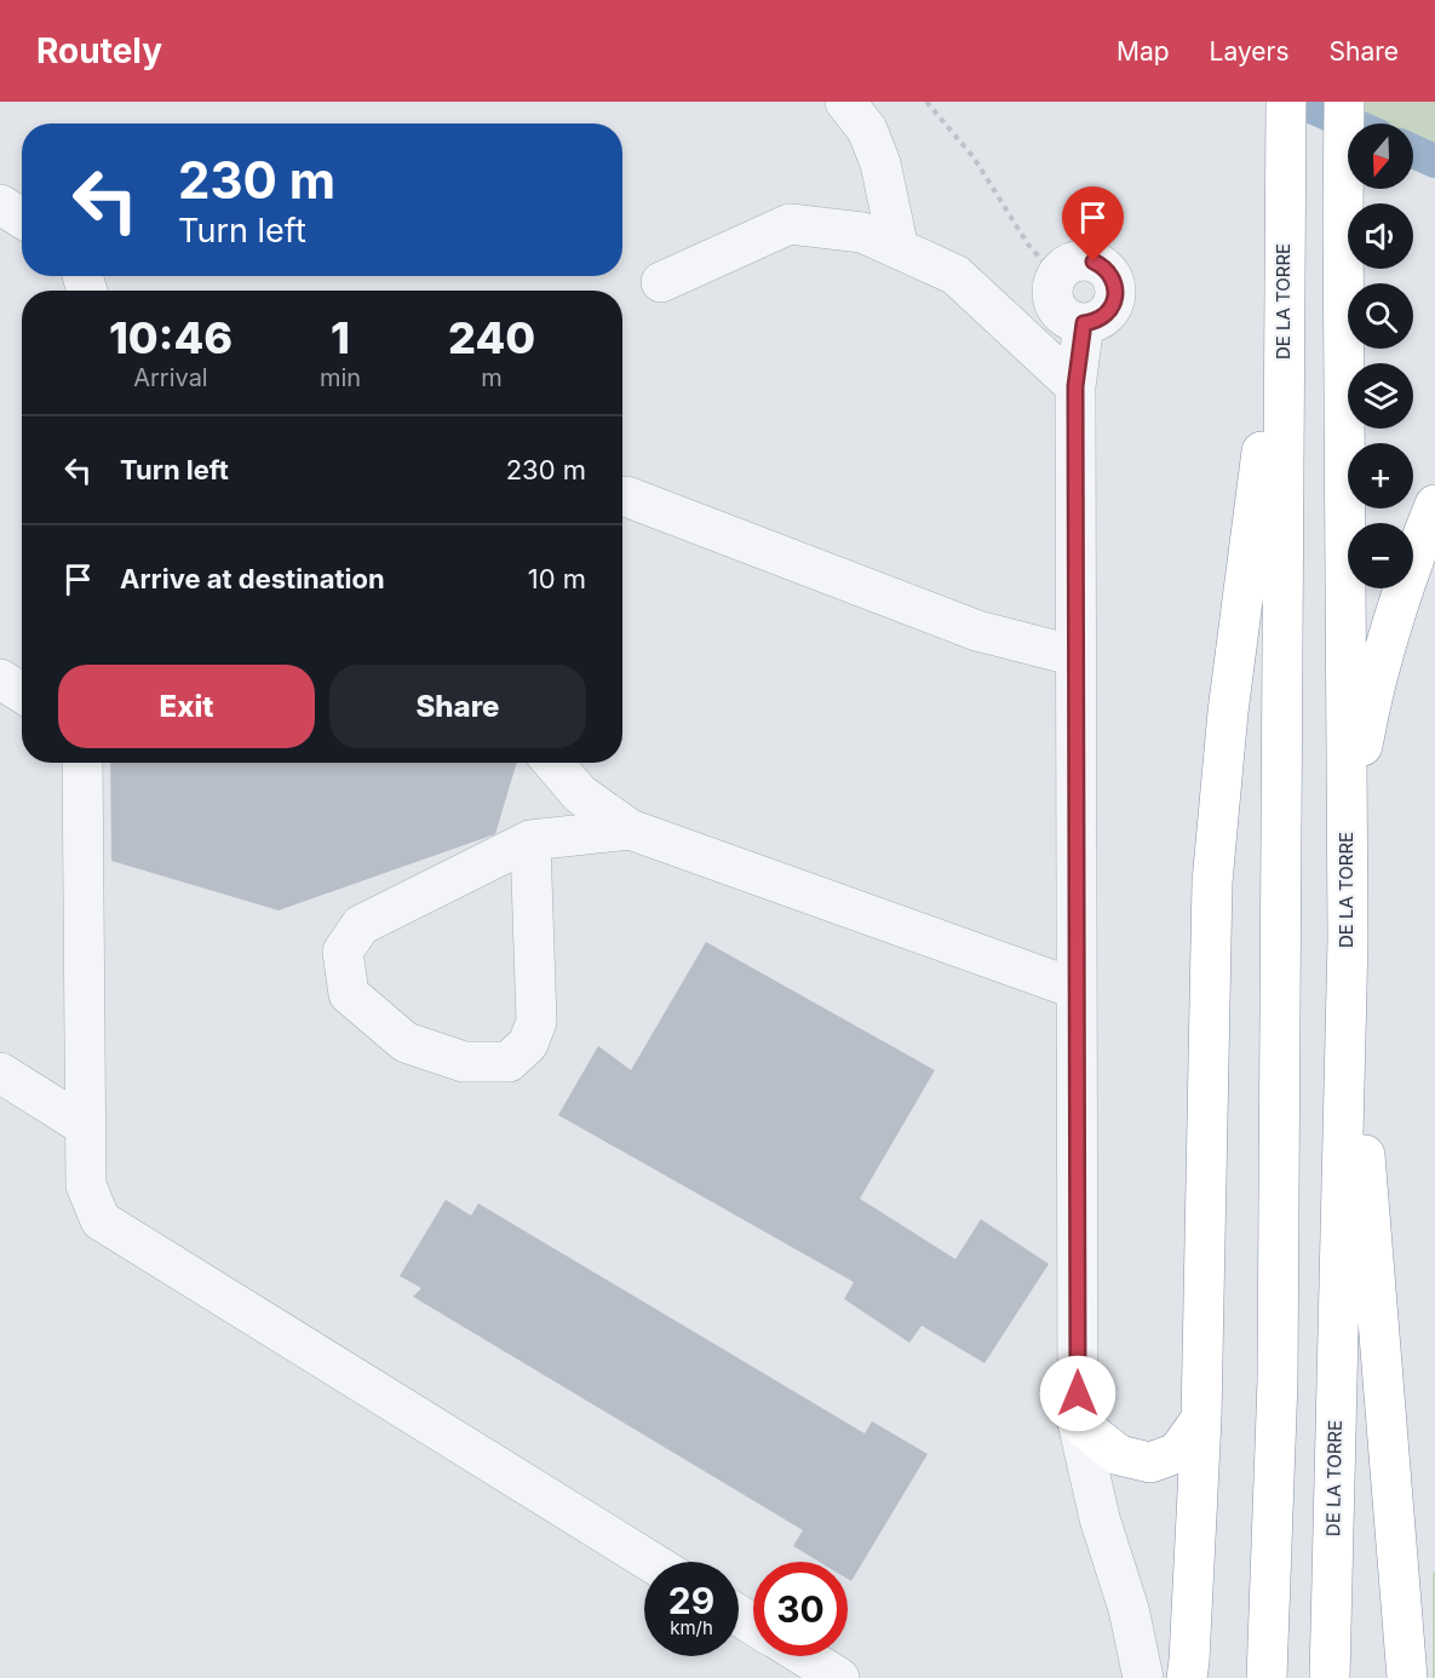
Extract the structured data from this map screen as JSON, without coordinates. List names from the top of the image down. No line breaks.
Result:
{"streets":{"highway":["DE LA TORRE"]},"north":"bottom","page":{"header":"Routely","nav":["Map","Layers","Share"],"map_buttons":["+","−"],"turn":["230 m","Turn left"],"eta":["10:46","Arrival","1","min","240","m"],"list":[{"name":"Turn left","value":"230 m"},{"name":"Arrive at destination","value":"10 m"}],"buttons":["Exit","Share"],"speed":"29 km/h","limit":"30"}}
